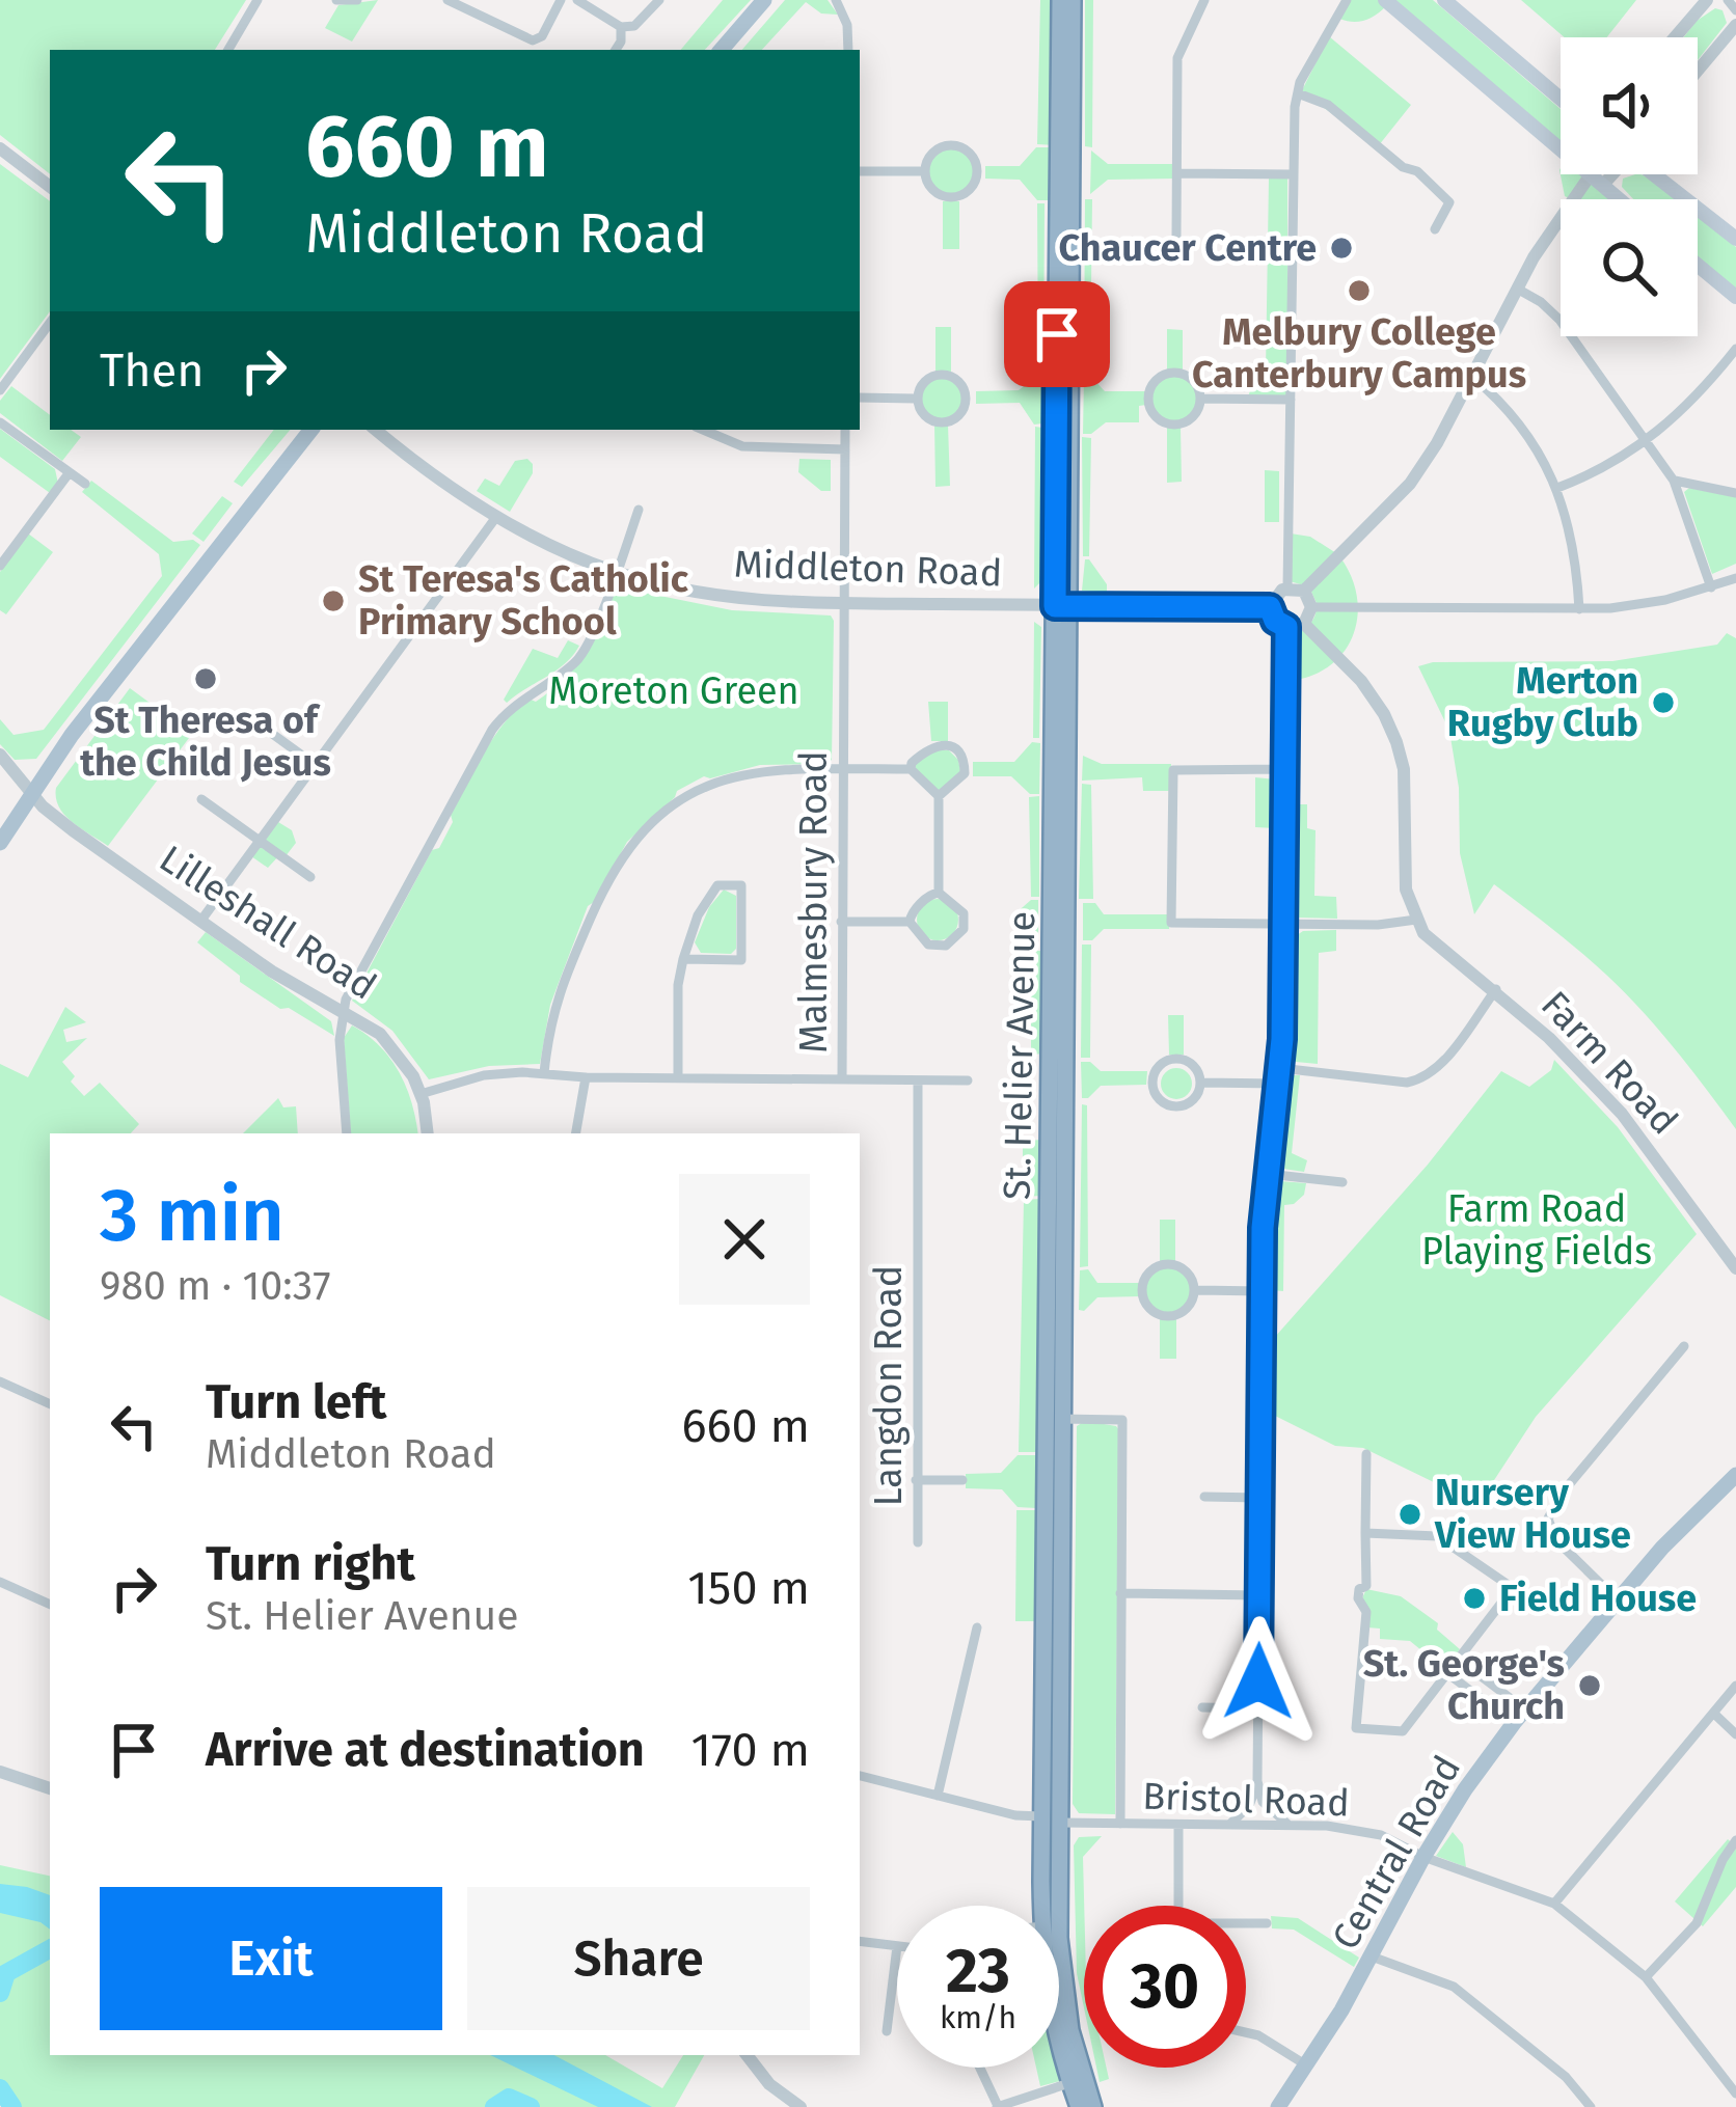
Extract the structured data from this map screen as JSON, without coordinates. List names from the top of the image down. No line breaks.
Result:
{"streets":{"highway":["St. Helier Avenue"],"main road":["Central Road"],"street":["Middleton Road","Malmesbury Road","Lilleshall Road","Farm Road","Langdon Road","Bristol Road"]},"crossings":[["Middleton Road","Malmesbury Road"],["Middleton Road","St. Helier Avenue"],["St. Helier Avenue","Bristol Road"],["Bristol Road","Central Road"]],"parks":["Moreton Green","Farm Road Playing Fields"],"places":["Chaucer Centre","Melbury College Canterbury Campus","St Teresa's Catholic Primary School","St Theresa of the Child Jesus","Merton Rugby Club","Nursery View House","Field House","St. George's Church"],"page":{"turn":["660 m","Middleton Road"],"then":"Then","heading":["3 min","980 m · 10:37"],"list":[{"name":"Turn left","note":"Middleton Road","value":"660 m"},{"name":"Turn right","note":"St. Helier Avenue","value":"150 m"},{"name":"Arrive at destination","value":"170 m"}],"buttons":["Exit","Share"],"speed":"23 km/h","limit":"30"}}
